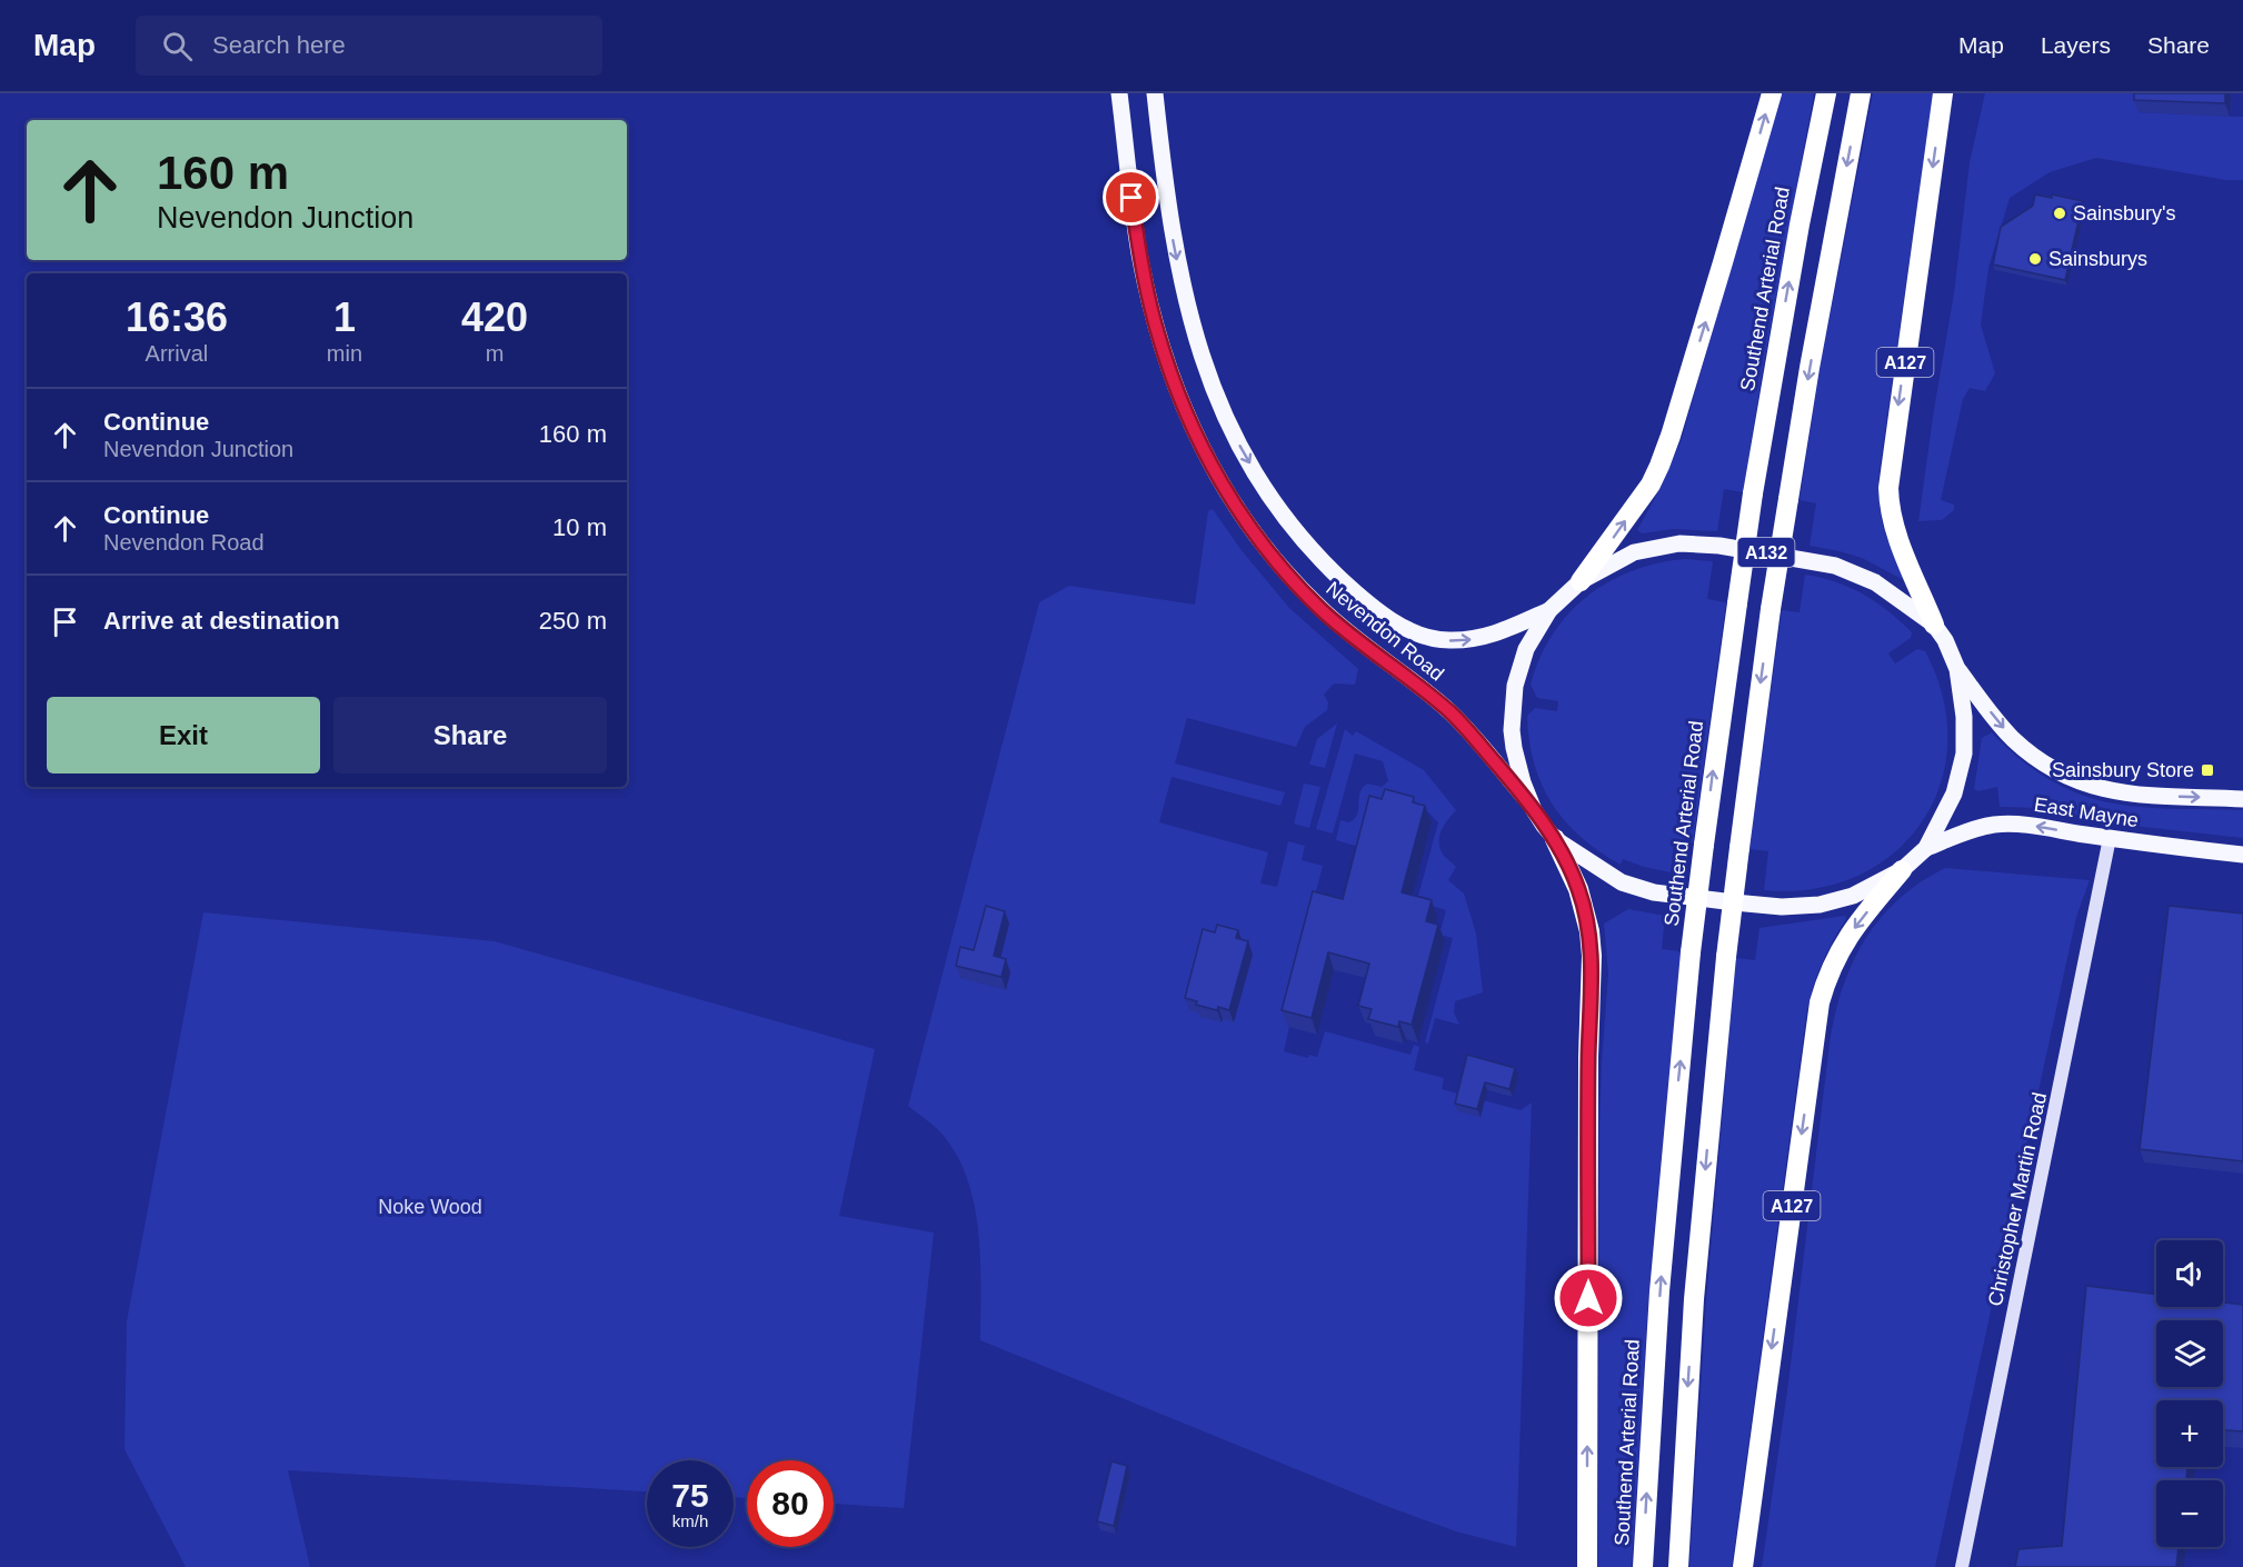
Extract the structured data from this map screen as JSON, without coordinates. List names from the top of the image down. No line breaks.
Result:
{"streets":{"highway":["Southend Arterial Road","A127"],"main road":["A132","Nevendon Road","East Mayne"],"street":["Christopher Martin Road"]},"crossings":[["A127","A132"],["A132","Nevendon Road"],["A132","East Mayne"],["East Mayne","Christopher Martin Road"]],"parks":["Noke Wood"],"places":{"other":["Sainsbury's","Sainsburys"],"transit":["Sainsbury Store"]},"page":{"header":"Map","search":"Search here","nav":["Map","Layers","Share"],"turn":["160 m","Nevendon Junction"],"eta":["16:36","Arrival","1","min","420","m"],"list":[{"name":"Continue","note":"Nevendon Junction","value":"160 m"},{"name":"Continue","note":"Nevendon Road","value":"10 m"},{"name":"Arrive at destination","value":"250 m"}],"buttons":["Exit","Share"],"map_buttons":["+","−"],"speed":"75 km/h","limit":"80"}}
